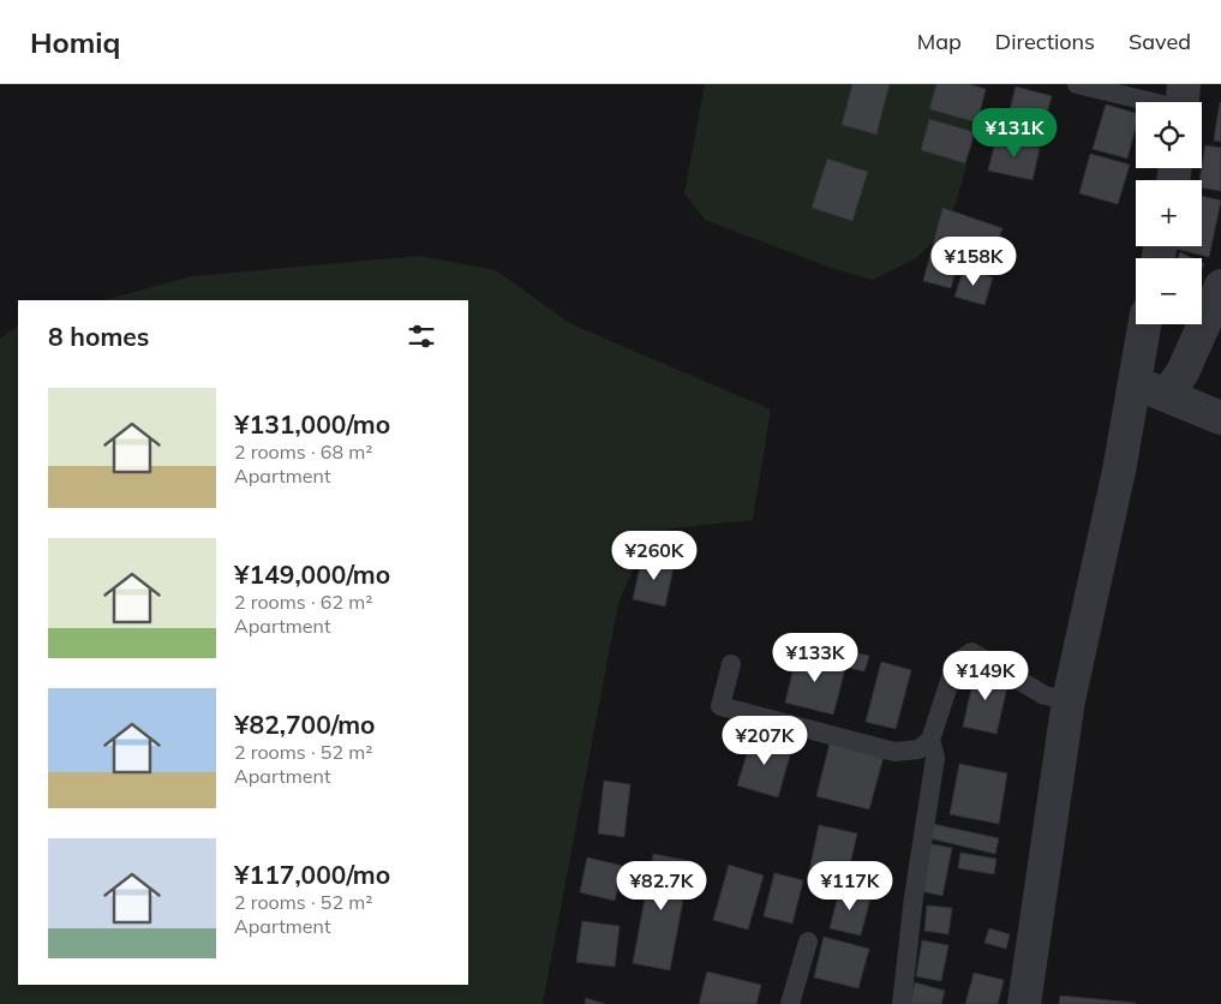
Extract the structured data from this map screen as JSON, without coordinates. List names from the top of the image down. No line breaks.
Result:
{"page":{"header":"Homiq","nav":["Map","Directions","Saved"],"map_buttons":["+","−"],"price":["¥131K","¥158K","¥260K","¥133K","¥149K","¥207K","¥82.7K","¥117K"],"heading":"8 homes","list":[{"name":"¥131,000/mo","note":"2 rooms · 68 m² · Apartment"},{"name":"¥149,000/mo","note":"2 rooms · 62 m² · Apartment"},{"name":"¥82,700/mo","note":"2 rooms · 52 m² · Apartment"},{"name":"¥117,000/mo","note":"2 rooms · 52 m² · Apartment"}]}}
